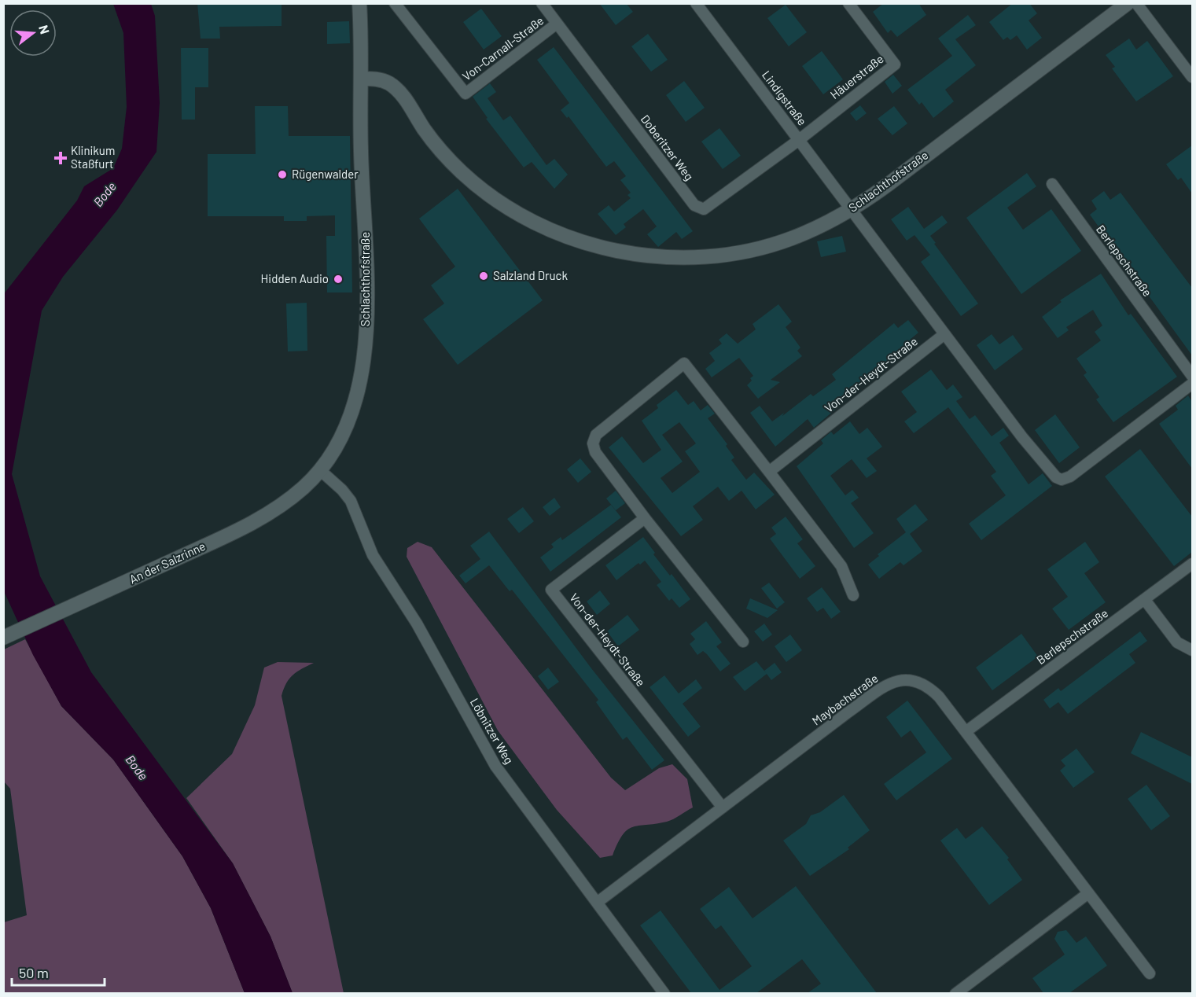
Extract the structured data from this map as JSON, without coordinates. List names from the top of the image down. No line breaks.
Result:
{"streets":{"street":["Von-Carnall-Straße","Häuerstraße","Lindigstraße","Doberitzer Weg","Schlachthofstraße","Berlepschstraße","Von-der-Heydt-Straße","An der Salzrinne","Maybachstraße","Löbnitzer Weg"]},"crossings":[["Von-Carnall-Straße","Doberitzer Weg"],["Häuerstraße","Lindigstraße"],["Häuerstraße","Doberitzer Weg"],["Lindigstraße","Doberitzer Weg"],["Lindigstraße","Schlachthofstraße"],["Schlachthofstraße","An der Salzrinne"],["Schlachthofstraße","Löbnitzer Weg"],["Berlepschstraße","Maybachstraße"],["Von-der-Heydt-Straße","Maybachstraße"],["An der Salzrinne","Löbnitzer Weg"],["Maybachstraße","Löbnitzer Weg"]],"water":["Bode"],"places":{"health":["Klinikum Staßfurt"],"other":["Rügenwalder","Salzland Druck","Hidden Audio"]},"scale_bar":"50 m","north":"right"}
